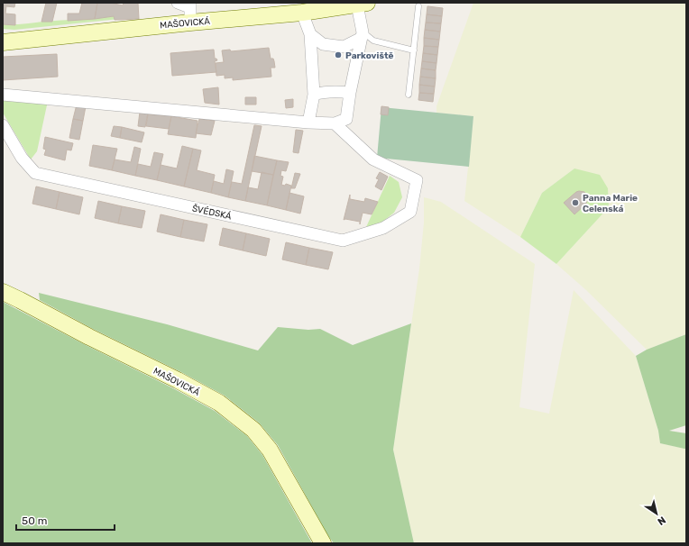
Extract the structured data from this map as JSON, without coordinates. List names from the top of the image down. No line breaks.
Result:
{"streets":{"street":["MAŠOVICKÁ","ŠVÉDSKÁ"]},"places":["Parkoviště","Panna Marie Celenská"],"scale_bar":"50 m","north":"bottom right"}
